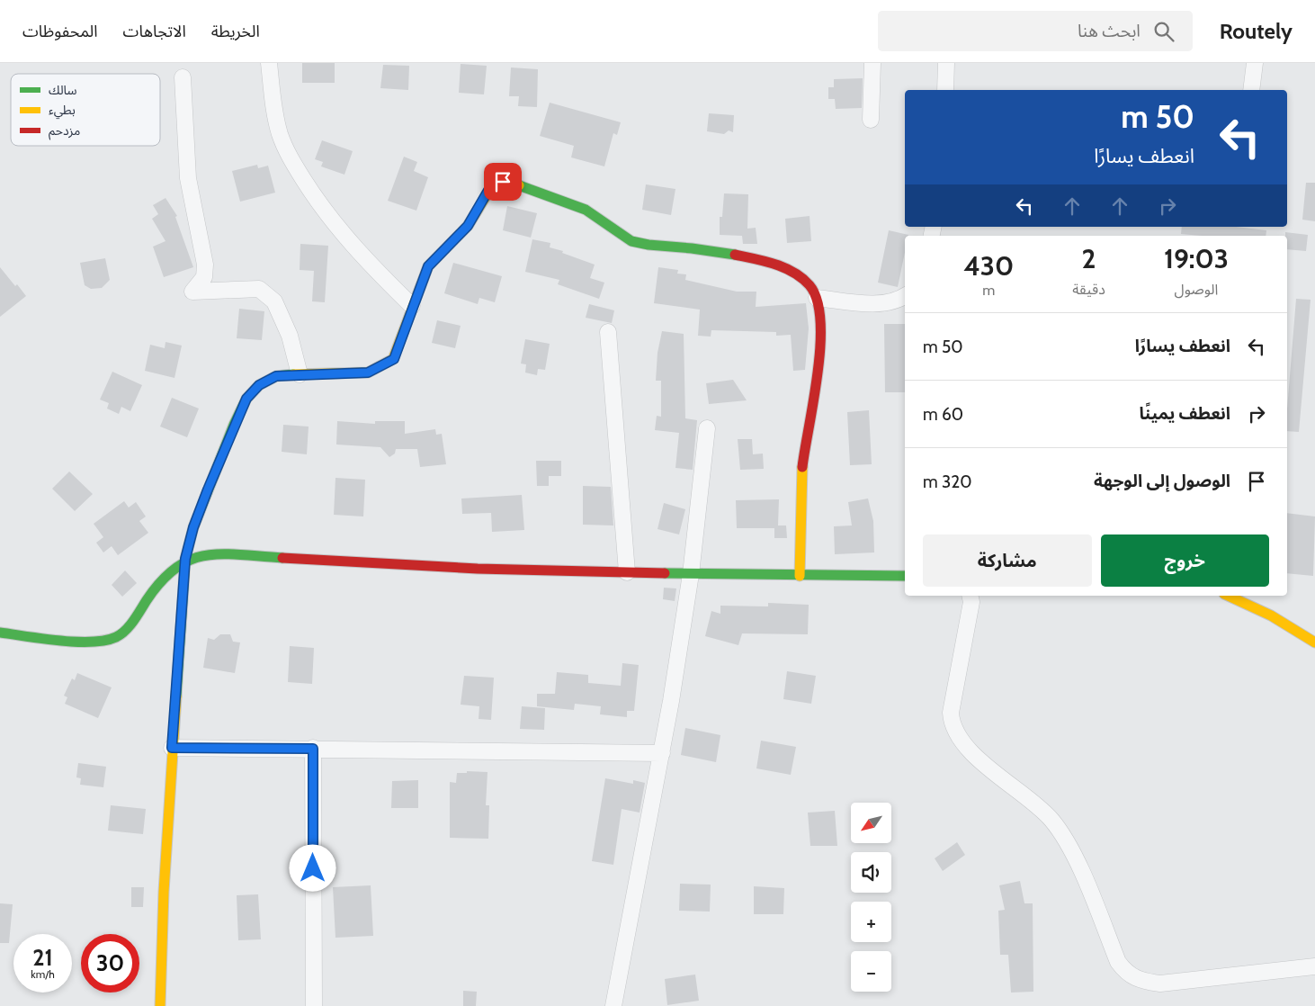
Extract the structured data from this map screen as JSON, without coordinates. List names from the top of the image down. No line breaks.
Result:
{"legend":["سالك","بطيء","مزدحم"],"north":"bottom left","page":{"header":"Routely","search":"ابحث هنا","nav":["الخريطة","الاتجاهات","المحفوظات"],"turn":["50 m","انعطف يسارًا"],"eta":["19:03","الوصول","2","دقيقة","430","m"],"list":[{"name":"انعطف يسارًا","value":"50 m"},{"name":"انعطف يمينًا","value":"60 m"},{"name":"الوصول إلى الوجهة","value":"320 m"}],"buttons":["خروج","مشاركة"],"map_buttons":["+","−"],"speed":"21 km/h","limit":"30"}}
